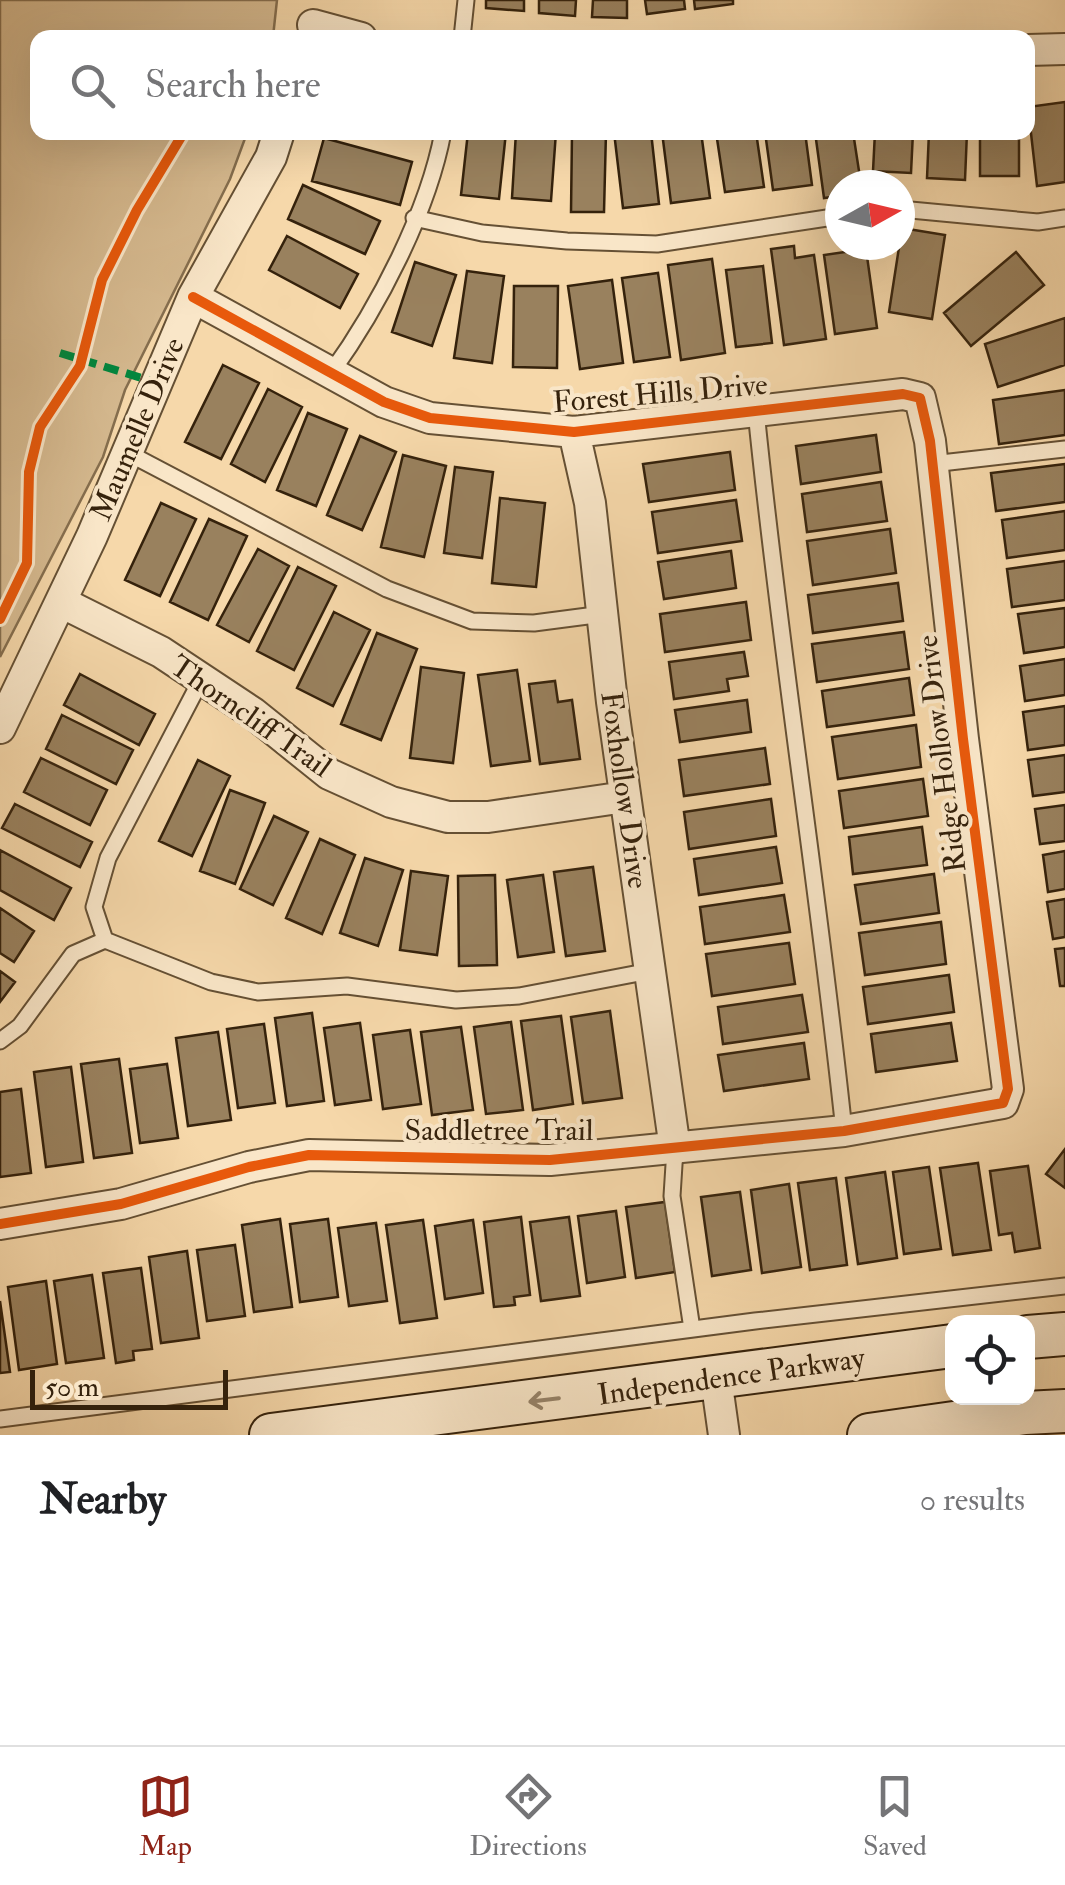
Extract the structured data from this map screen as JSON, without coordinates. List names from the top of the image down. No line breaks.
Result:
{"streets":{"main road":["Independence Parkway"],"street":["Forest Hills Drive","Maumelle Drive","Thorncliff Trail","Ridge Hollow Drive","Foxhollow Drive","Saddletree Trail"]},"crossings":[["Forest Hills Drive","Maumelle Drive"],["Forest Hills Drive","Ridge Hollow Drive"],["Forest Hills Drive","Foxhollow Drive"],["Maumelle Drive","Thorncliff Trail"],["Thorncliff Trail","Foxhollow Drive"],["Ridge Hollow Drive","Saddletree Trail"],["Foxhollow Drive","Saddletree Trail"]],"one_way":["Independence Parkway"],"scale_bar":"50 m","north":"right","page":{"search":"Search here","scale":"50 m","heading":["Nearby","0 results"],"nav":["Map","Directions","Saved"]}}
